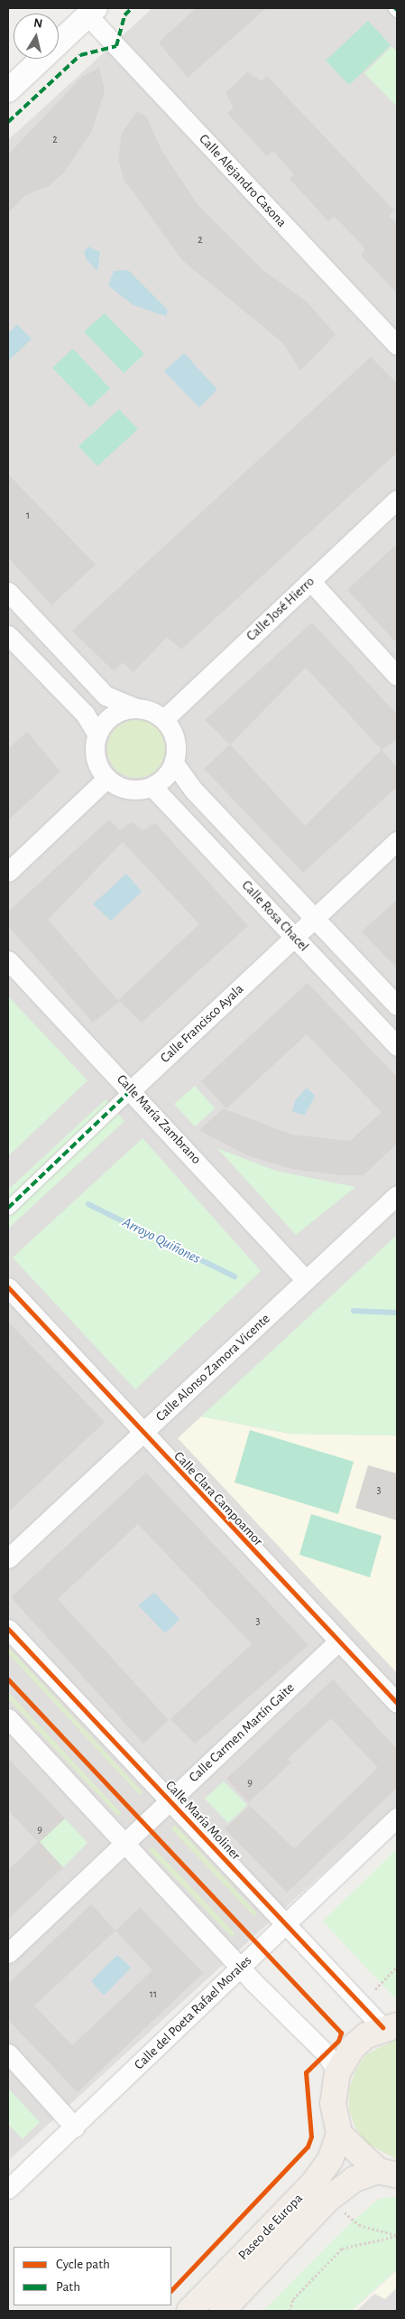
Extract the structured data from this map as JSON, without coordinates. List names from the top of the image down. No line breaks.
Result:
{"streets":{"main road":["Paseo de Europa"],"street":["Calle Alejandro Casona","Calle José Hierro","Calle Rosa Chacel","Calle Francisco Ayala","Calle María Zambrano","Calle Alonso Zamora Vicente","Calle Clara Campoamor","Calle Carmen Martín Gaite","Calle María Moliner","Calle del Poeta Rafael Morales"]},"crossings":[["Calle José Hierro","Calle Rosa Chacel"],["Calle Rosa Chacel","Calle Francisco Ayala"],["Calle Francisco Ayala","Calle María Zambrano"],["Calle María Zambrano","Calle Alonso Zamora Vicente"],["Calle Alonso Zamora Vicente","Calle Clara Campoamor"],["Calle Clara Campoamor","Calle Carmen Martín Gaite"],["Calle Carmen Martín Gaite","Calle María Moliner"],["Calle María Moliner","Calle del Poeta Rafael Morales"]],"water":["Arroyo Quiñones"],"house_numbers":["2","2","1","3","3","9","9","11"],"legend":["Cycle path","Path"],"north":"top"}
